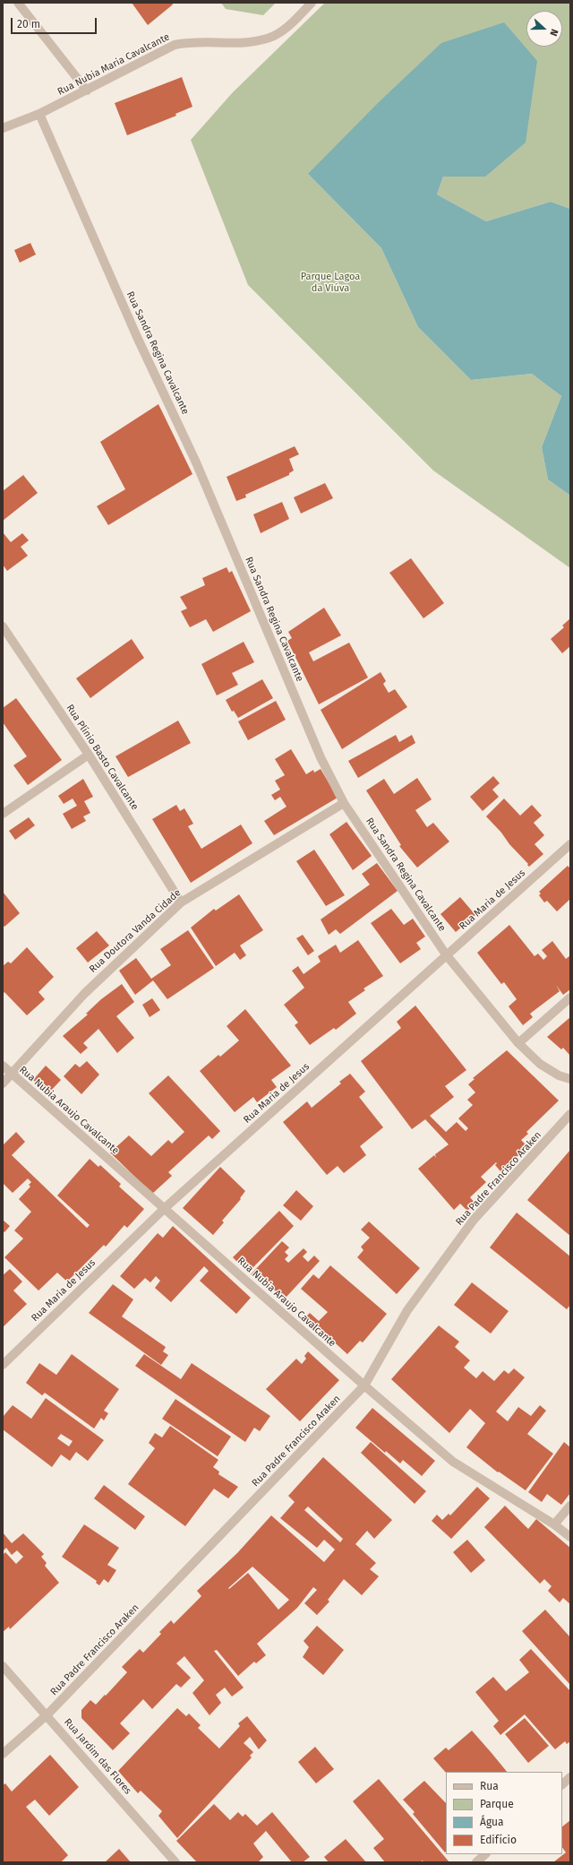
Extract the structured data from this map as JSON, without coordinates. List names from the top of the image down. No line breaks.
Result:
{"streets":{"street":["Rua Nubia Maria Cavalcante","Rua Sandra Regina Cavalcante","Rua Plínio Basto Cavalcante","Rua Maria de Jesus","Rua Doutora Vanda Cidade","Rua Nubia Araujo Cavalcante","Rua Padre Francisco Araken","Rua Jardim das Flores"]},"crossings":[["Rua Nubia Maria Cavalcante","Rua Sandra Regina Cavalcante"],["Rua Sandra Regina Cavalcante","Rua Maria de Jesus"],["Rua Sandra Regina Cavalcante","Rua Doutora Vanda Cidade"],["Rua Plínio Basto Cavalcante","Rua Doutora Vanda Cidade"],["Rua Maria de Jesus","Rua Nubia Araujo Cavalcante"],["Rua Doutora Vanda Cidade","Rua Nubia Araujo Cavalcante"],["Rua Nubia Araujo Cavalcante","Rua Padre Francisco Araken"],["Rua Padre Francisco Araken","Rua Jardim das Flores"]],"parks":["Parque Lagoa da Viúva"],"legend":["Rua","Parque","Água","Edifício"],"scale_bar":"20 m","north":"right"}
